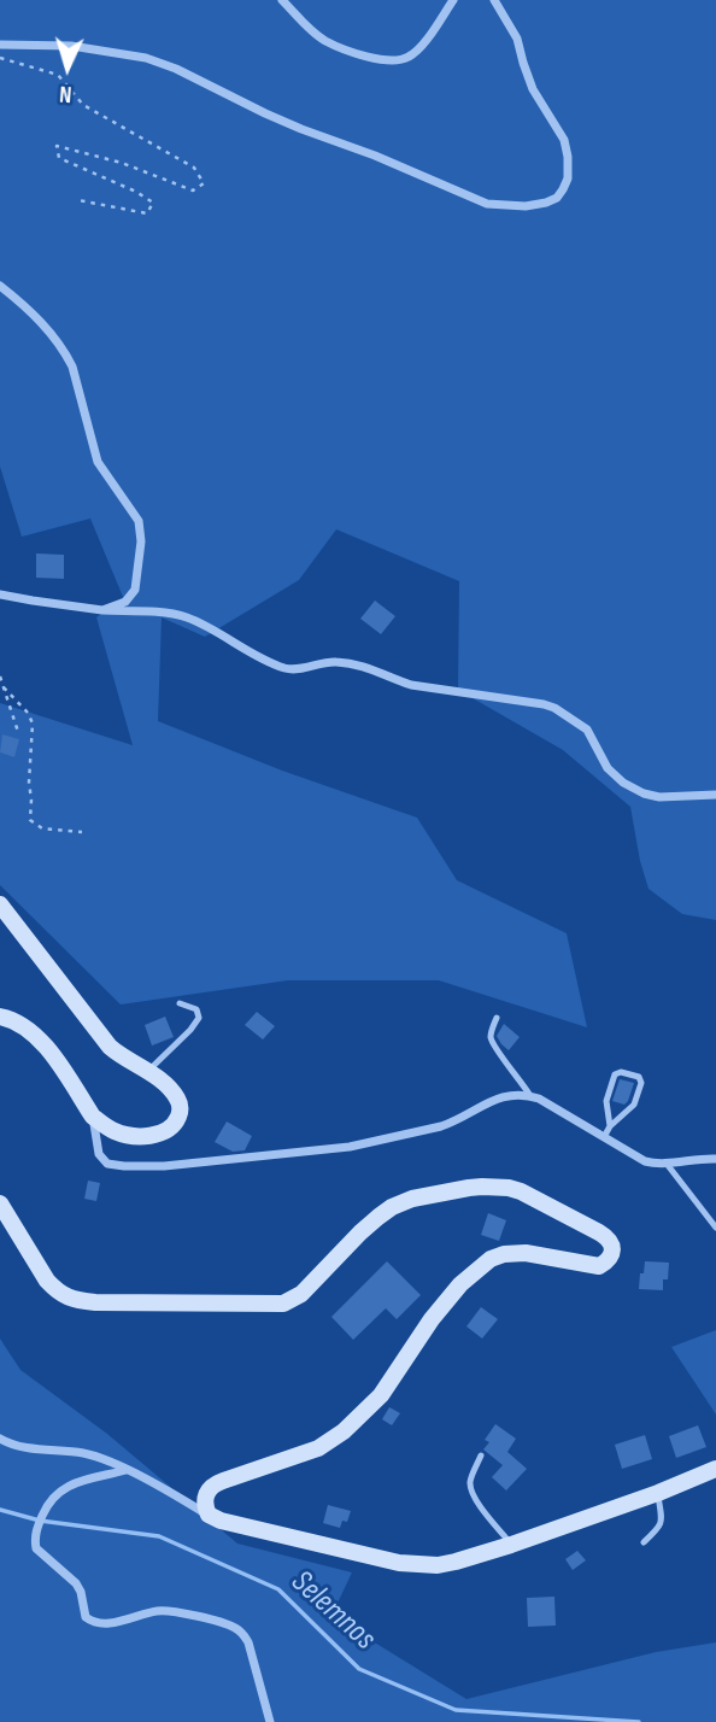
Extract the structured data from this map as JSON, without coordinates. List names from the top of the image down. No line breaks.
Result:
{"water":["Selemnos"],"north":"bottom"}
